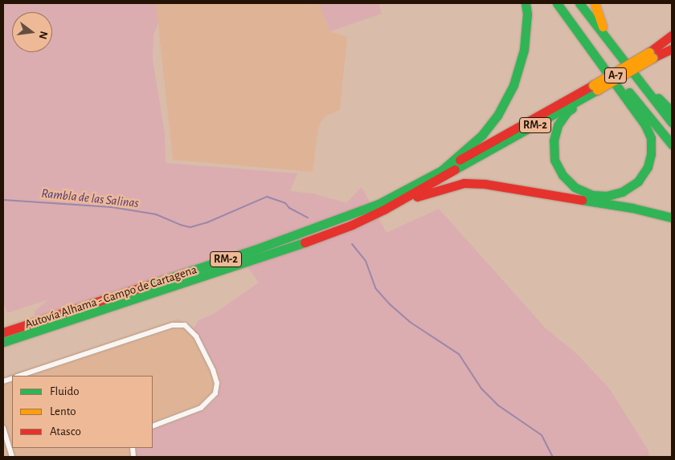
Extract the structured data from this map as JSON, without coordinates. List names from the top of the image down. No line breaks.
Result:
{"streets":{"highway":["A-7","RM-2","Autovía Alhama - Campo de Cartagena"]},"crossings":[["RM-2","Autovía Alhama - Campo de Cartagena"]],"water":["Rambla de las Salinas"],"legend":["Fluido","Lento","Atasco"],"north":"right"}
